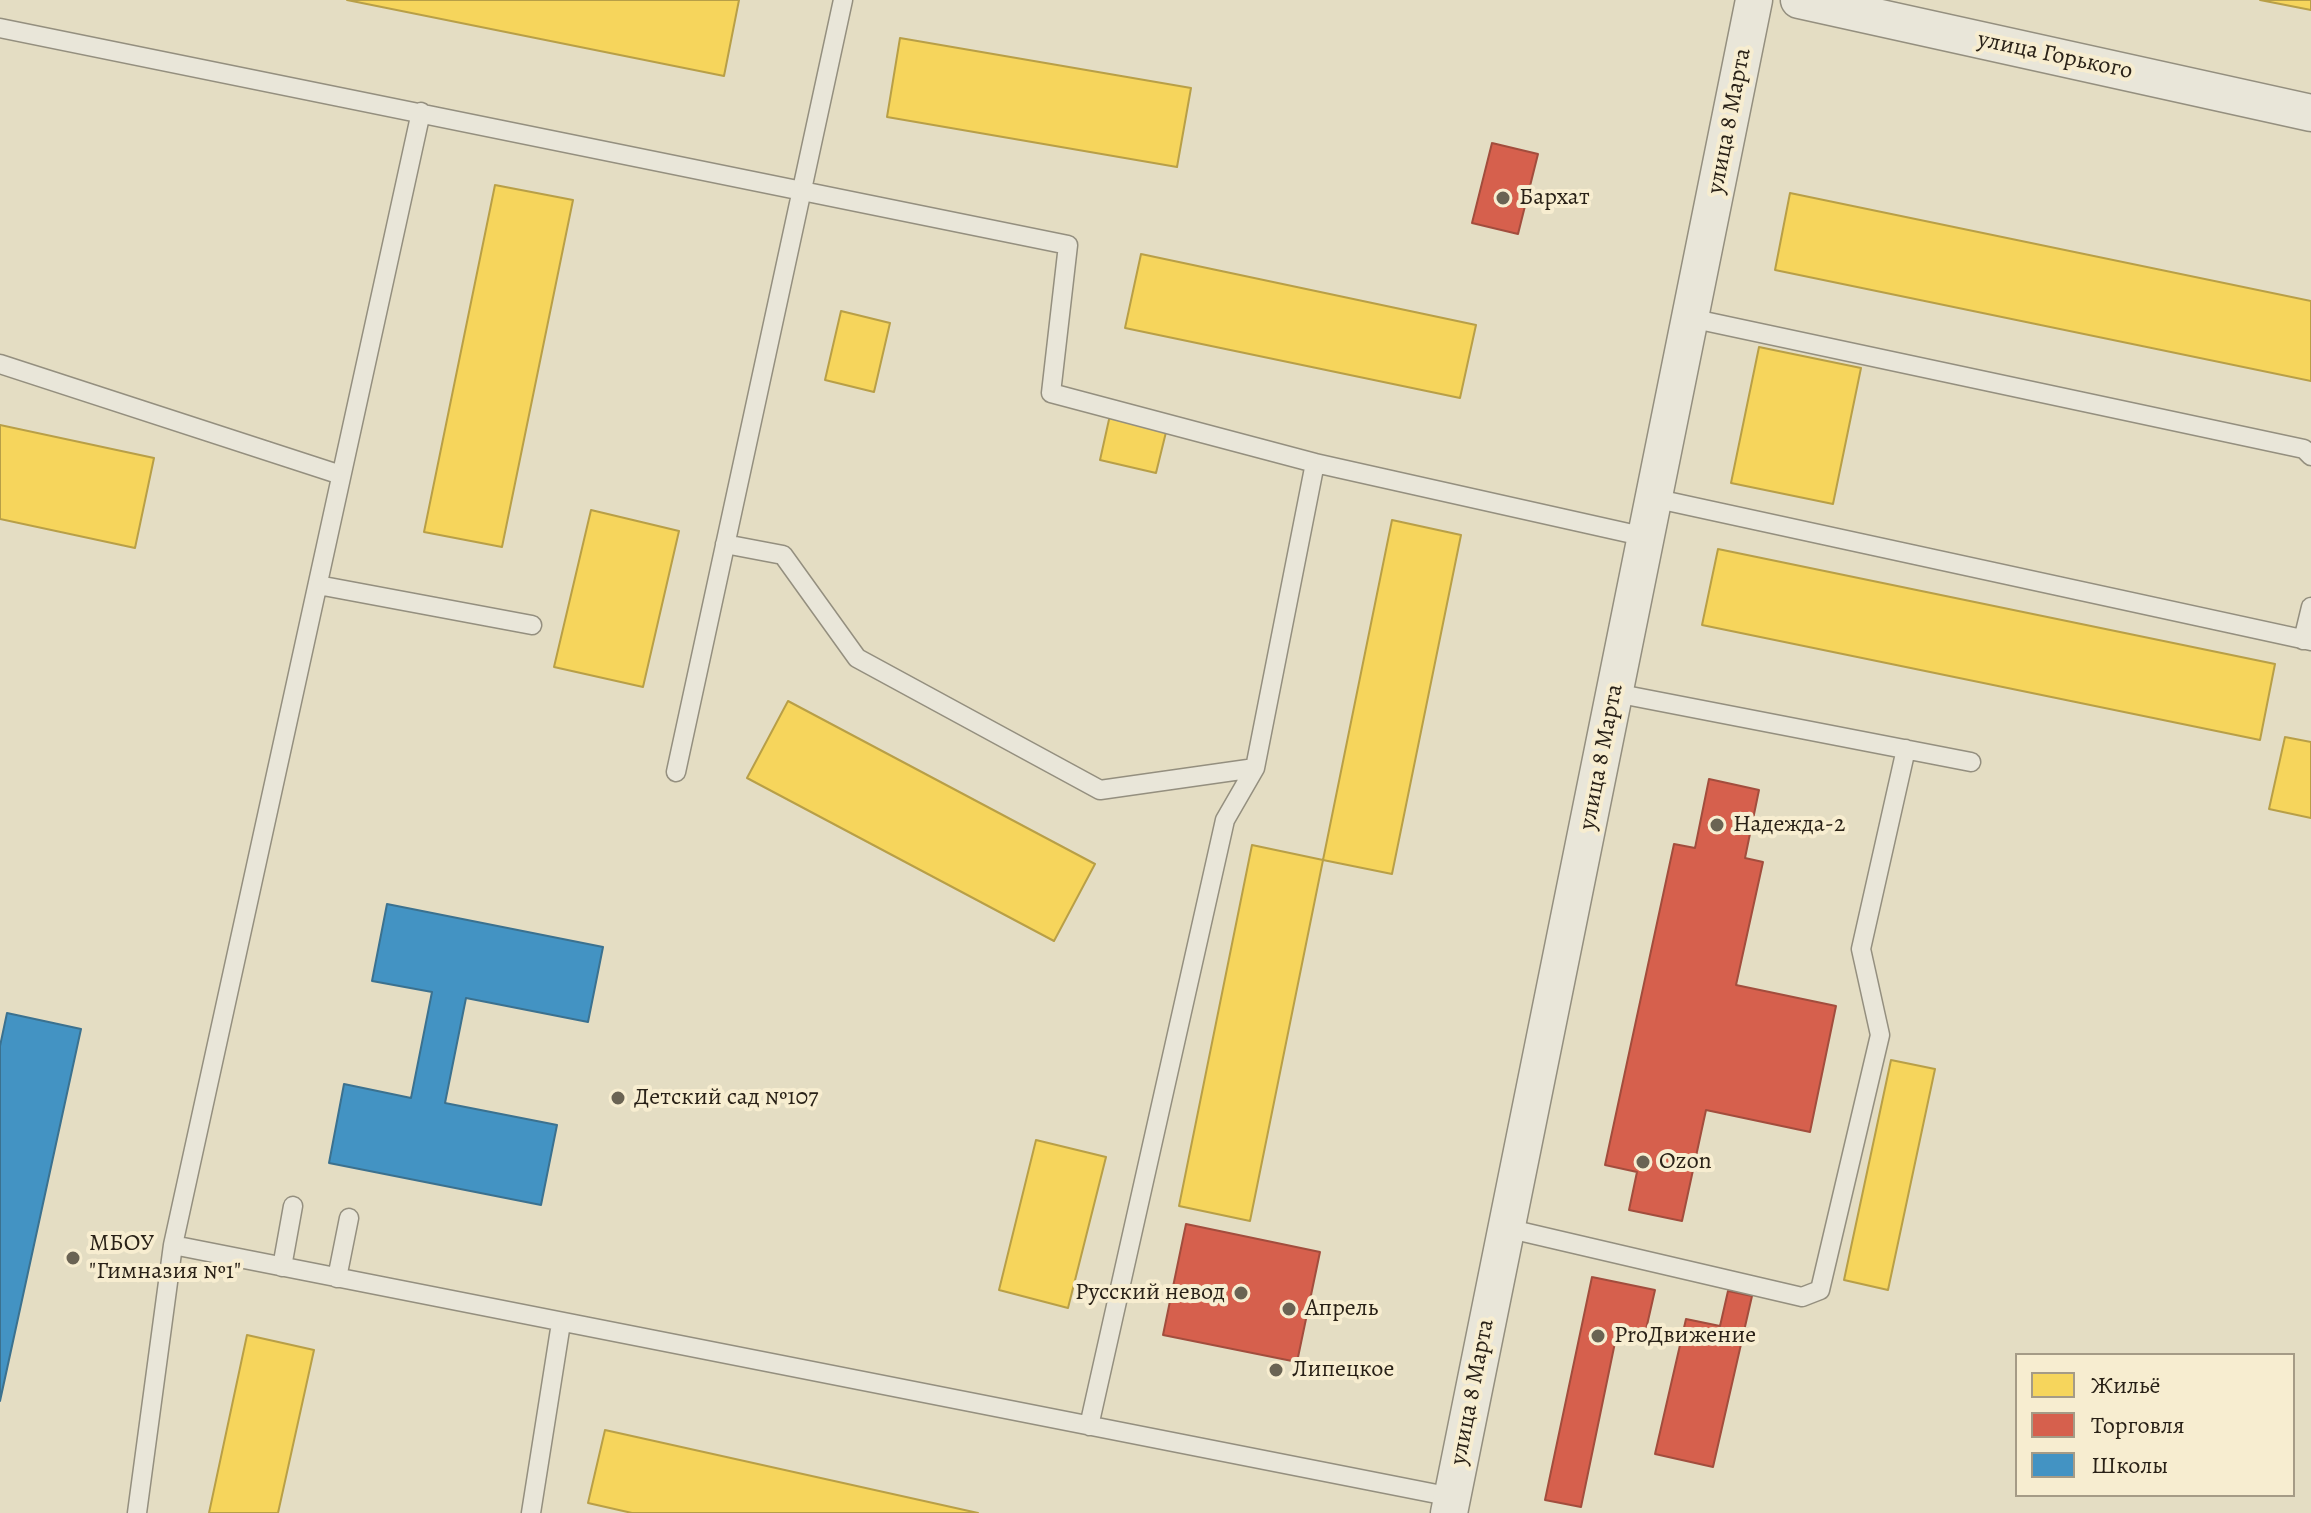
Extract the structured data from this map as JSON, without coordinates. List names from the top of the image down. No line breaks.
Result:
{"streets":{"street":["улица Горького","улица 8 Марта"]},"places":["Бархат","Надежда-2","Детский сад №107","Ozon","МБОУ \"Гимназия №1\"","Русский невод","Апрель","ProДвижение","Липецкое"],"legend":["Жильё","Торговля","Школы"]}
